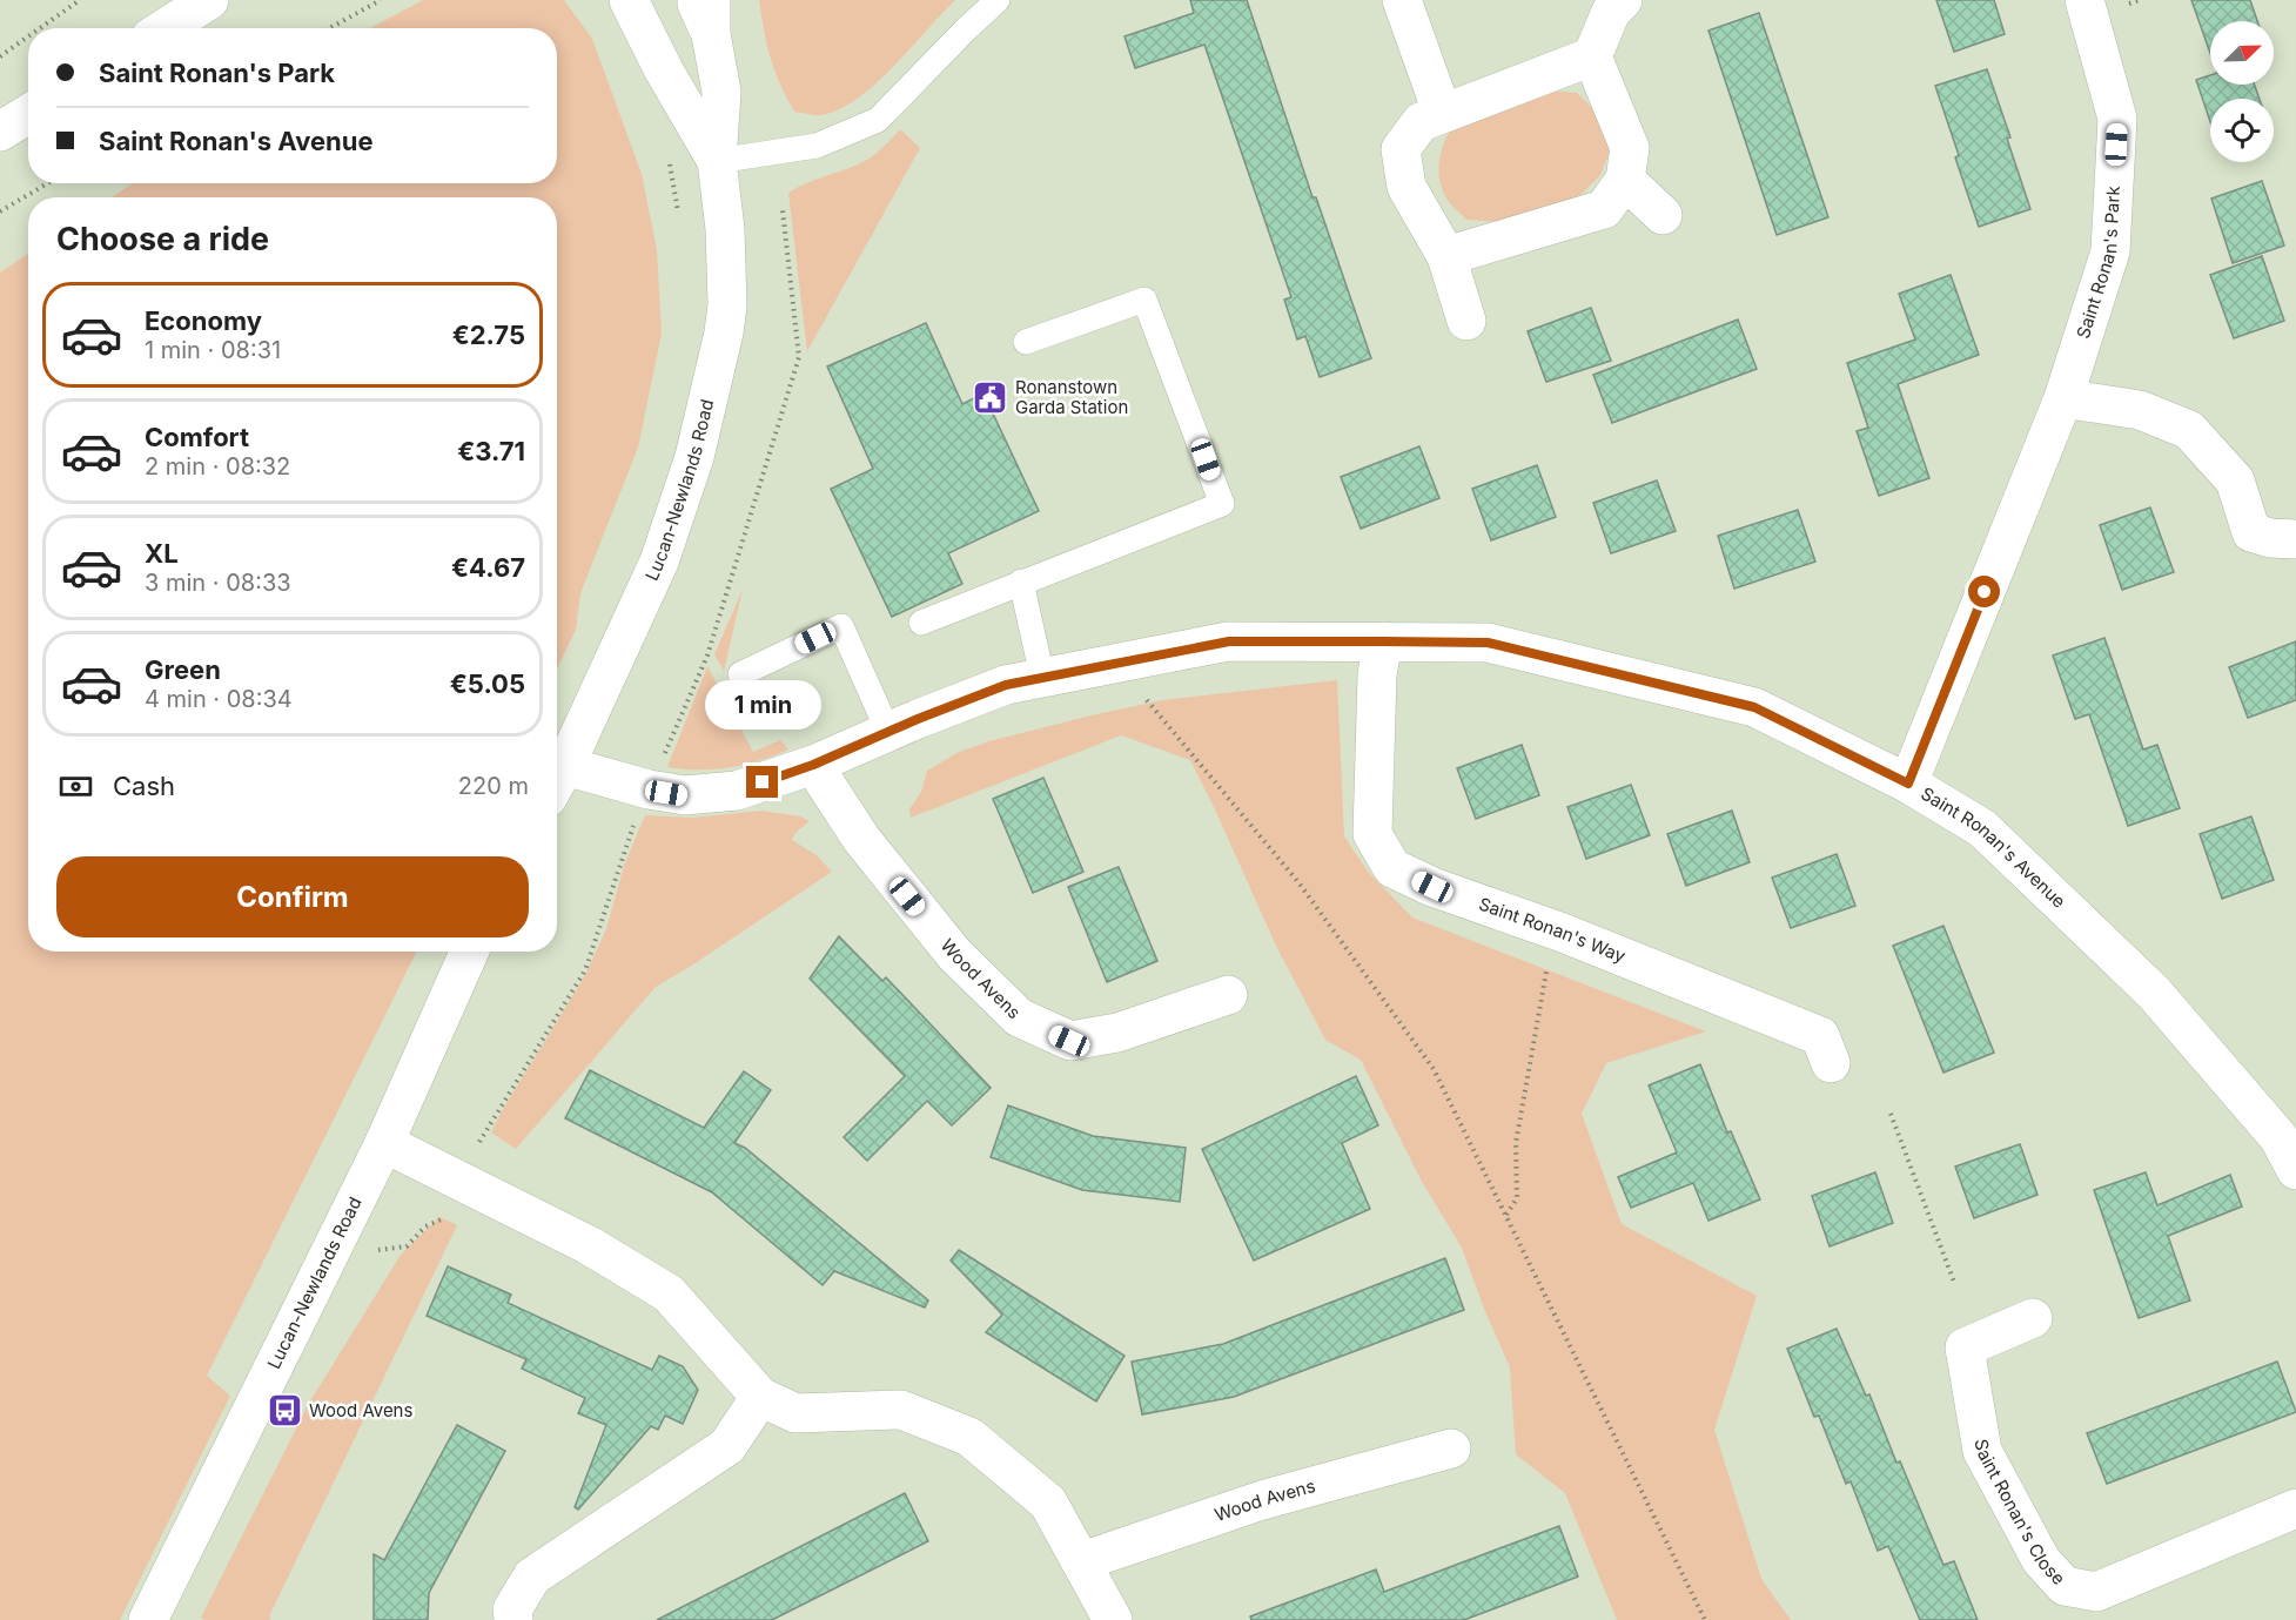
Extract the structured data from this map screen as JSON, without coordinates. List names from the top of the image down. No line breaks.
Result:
{"streets":{"street":["Saint Ronan's Park","Lucan-Newlands Road","Saint Ronan's Avenue","Saint Ronan's Way","Wood Avens","Saint Ronan's Close"]},"crossings":[["Saint Ronan's Park","Saint Ronan's Avenue"],["Lucan-Newlands Road","Saint Ronan's Avenue"],["Saint Ronan's Avenue","Saint Ronan's Way"],["Saint Ronan's Avenue","Wood Avens"]],"places":{"public building":["Ronanstown Garda Station"],"bus stop":["Wood Avens"]},"north":"top right","page":{"banner":["Saint Ronan's Park","Saint Ronan's Avenue"],"heading":"Choose a ride","list":[{"name":"Economy","note":"1 min · 08:31","value":"€2.75"},{"name":"Comfort","note":"2 min · 08:32","value":"€3.71"},{"name":"XL","note":"3 min · 08:33","value":"€4.67"},{"name":"Green","note":"4 min · 08:34","value":"€5.05"}],"bubble":"1 min","pay":["Cash","220 m"],"buttons":"Confirm"}}
